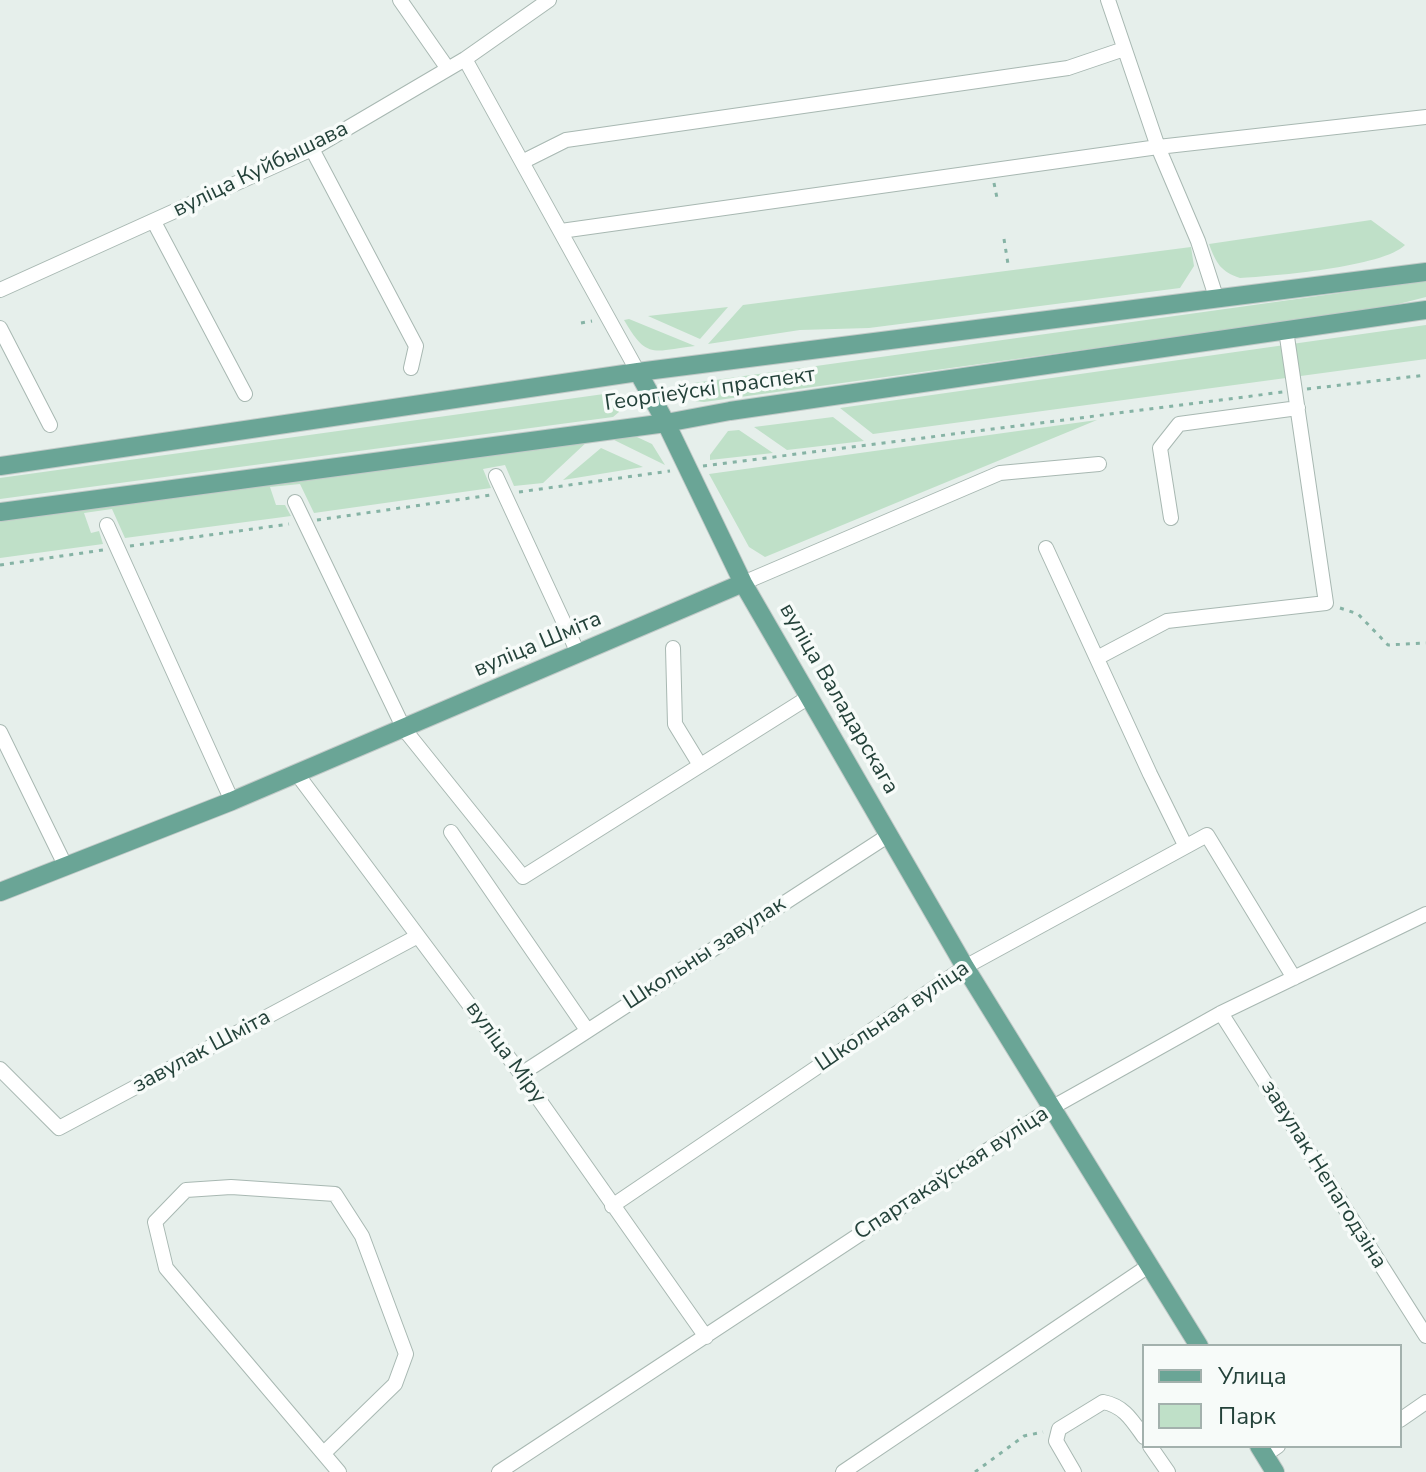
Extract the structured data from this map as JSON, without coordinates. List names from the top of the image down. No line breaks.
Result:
{"streets":{"main road":["Георгіеўскі праспект","вуліца Шміта","вуліца Валадарскага"],"street":["вуліца Куйбышава","Школьны завулак","Школьная вуліца","завулак Шміта","вуліца Міру","Спартакаўская вуліца","завулак Непагодзіна"]},"crossings":[["вуліца Куйбышава","вуліца Валадарскага"],["Георгіеўскі праспект","вуліца Валадарскага"],["вуліца Шміта","вуліца Валадарскага"],["вуліца Шміта","вуліца Міру"],["вуліца Валадарскага","Школьны завулак"],["вуліца Валадарскага","Школьная вуліца"],["вуліца Валадарскага","Спартакаўская вуліца"],["Школьны завулак","вуліца Міру"],["Школьная вуліца","вуліца Міру"],["завулак Шміта","вуліца Міру"],["вуліца Міру","Спартакаўская вуліца"],["Спартакаўская вуліца","завулак Непагодзіна"]],"legend":["Улица","Парк"]}
